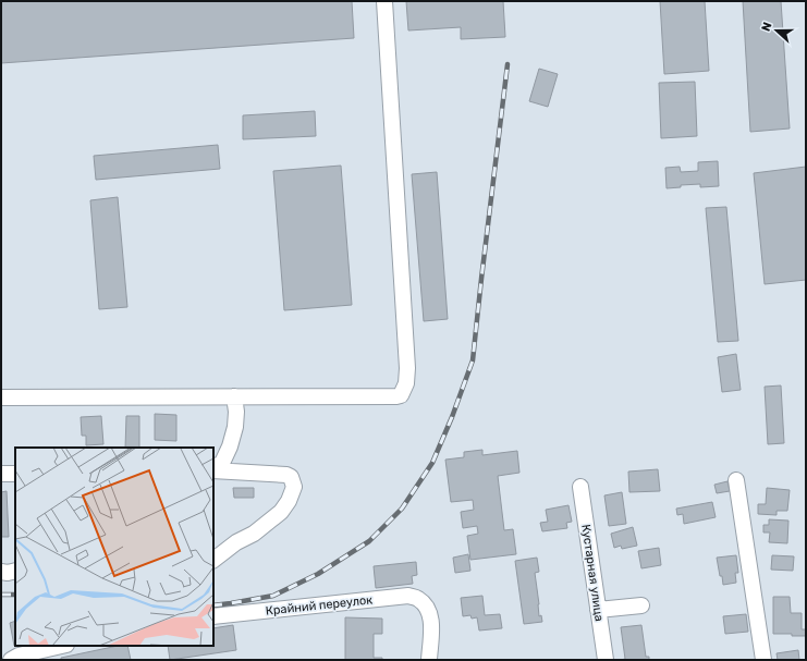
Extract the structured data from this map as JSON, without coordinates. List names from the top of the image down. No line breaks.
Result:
{"streets":{"street":["Кустарная улица","Крайний переулок"]},"north":"left"}
